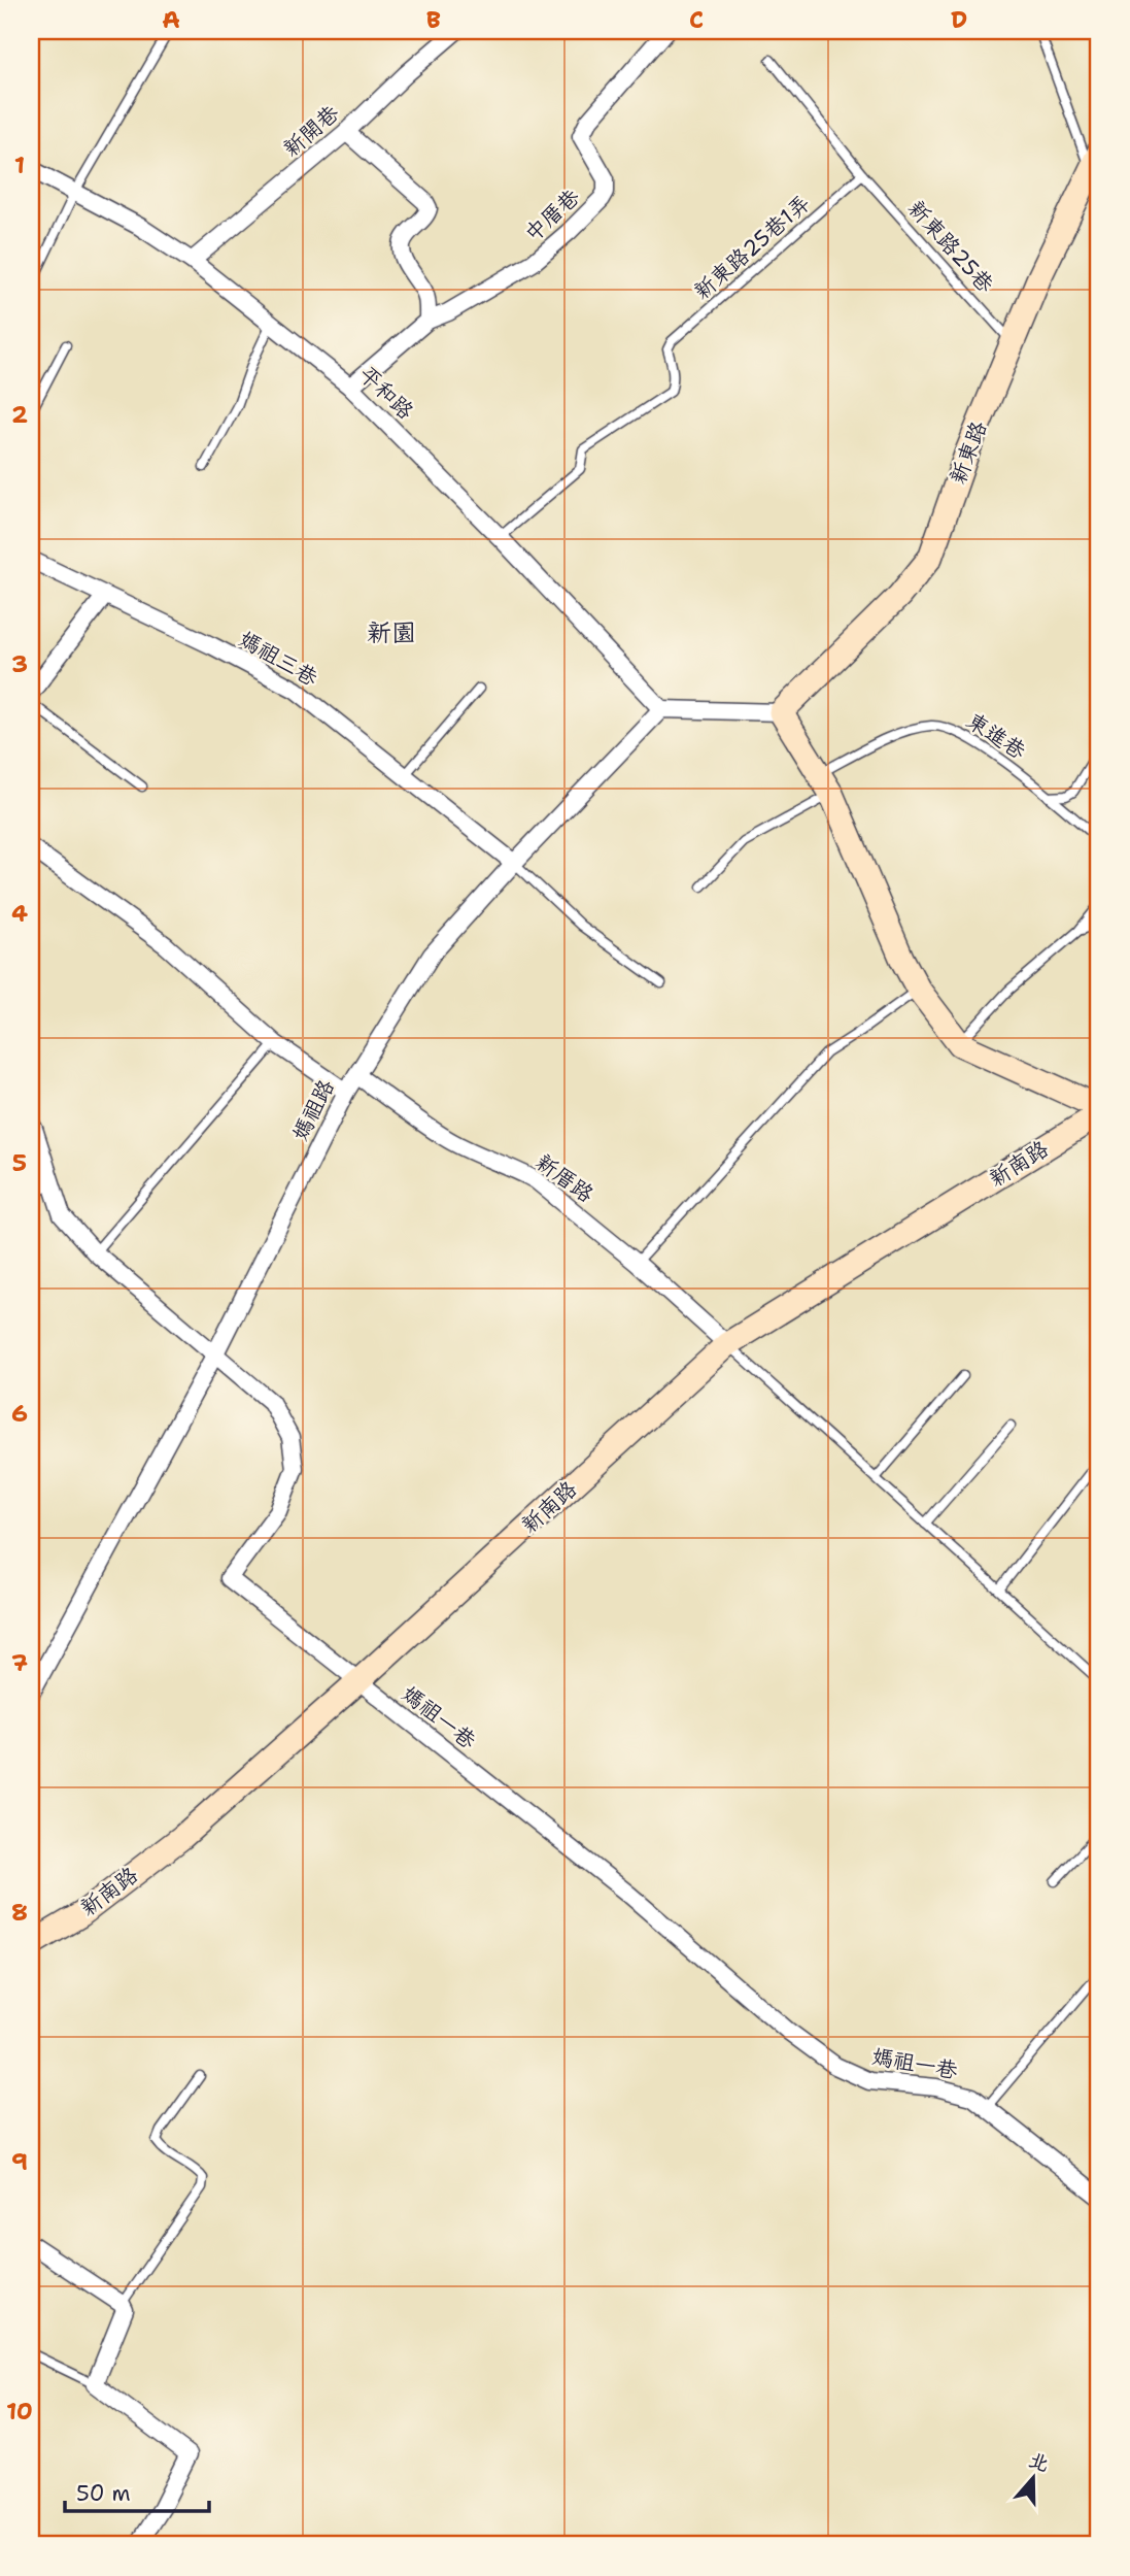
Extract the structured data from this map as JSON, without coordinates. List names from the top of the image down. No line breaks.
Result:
{"streets":{"street":["新開巷","中厝巷","平和路","新東路","媽祖三巷","媽祖路","新南路","新厝路","媽祖一巷"],"lane":["新東路25巷","新東路25巷1弄","東進巷"]},"crossings":[["新開巷","平和路"],["中厝巷","平和路"],["新東路25巷","新東路25巷1弄"],["新東路25巷","新東路"],["新東路25巷1弄","平和路"],["平和路","媽祖路"],["媽祖三巷","媽祖路"],["媽祖路","新厝路"],["媽祖路","媽祖一巷"],["新南路","新厝路"],["新南路","媽祖一巷"]],"districts":["新園"],"scale_bar":"50 m","north":"top","grid":{"columns":["A","B","C","D"],"rows":["1","2","3","4","5","6","7","8","9","10"]}}
